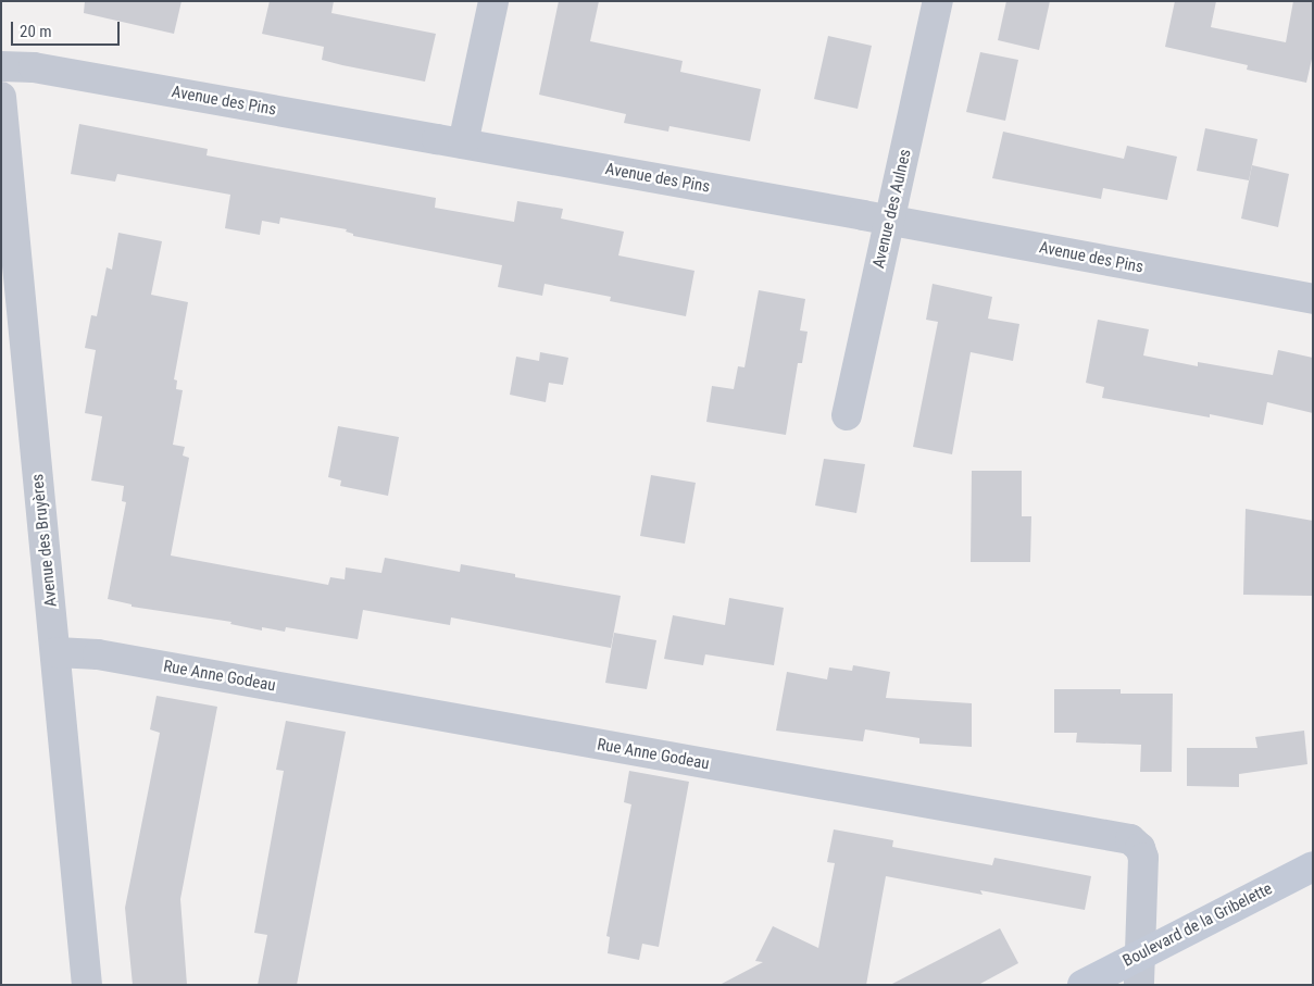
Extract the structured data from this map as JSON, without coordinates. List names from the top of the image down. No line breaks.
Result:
{"streets":{"main road":["Boulevard de la Gribelette"],"street":["Avenue des Pins","Avenue des Aulnes","Avenue des Bruyères","Rue Anne Godeau"]},"crossings":[["Avenue des Pins","Avenue des Aulnes"],["Avenue des Bruyères","Rue Anne Godeau"],["Rue Anne Godeau","Boulevard de la Gribelette"]],"scale_bar":"20 m"}
